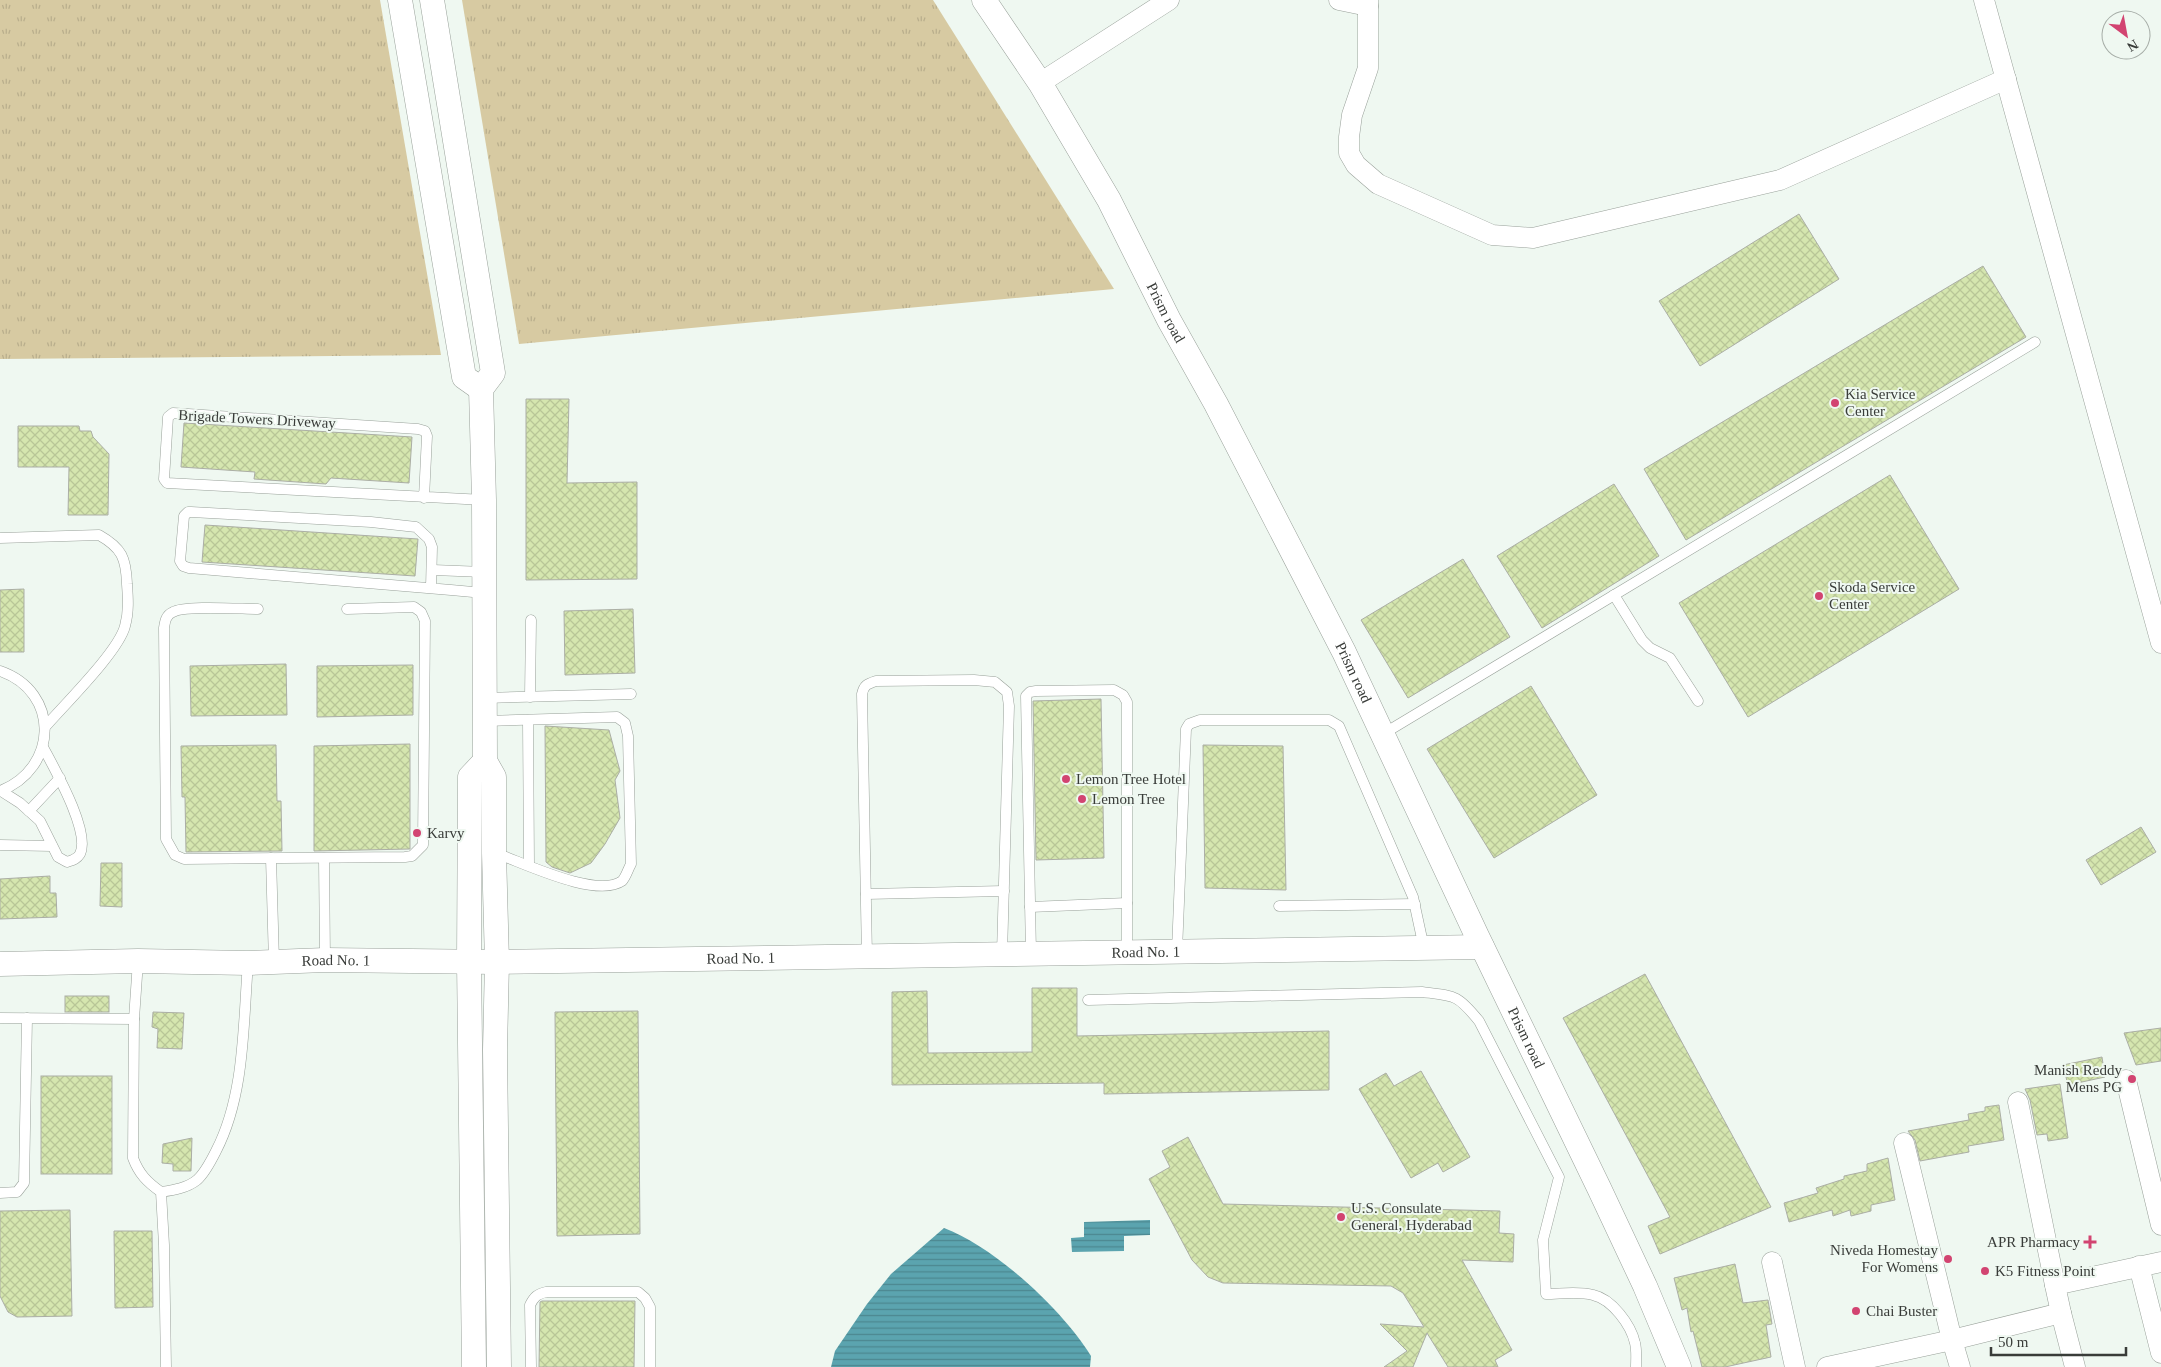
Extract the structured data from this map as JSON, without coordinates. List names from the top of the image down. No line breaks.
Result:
{"streets":{"street":["Prism road","Road No. 1"],"lane":["Brigade Towers Driveway"]},"crossings":[["Prism road","Road No. 1"]],"places":{"other":["Kia Service Center","Skoda Service Center","Lemon Tree Hotel","Lemon Tree","Karvy","Manish Reddy Mens PG","U.S. Consulate General, Hyderabad","Niveda Homestay For Womens","K5 Fitness Point","Chai Buster"],"health":["APR Pharmacy"]},"scale_bar":"50 m","north":"bottom right"}
